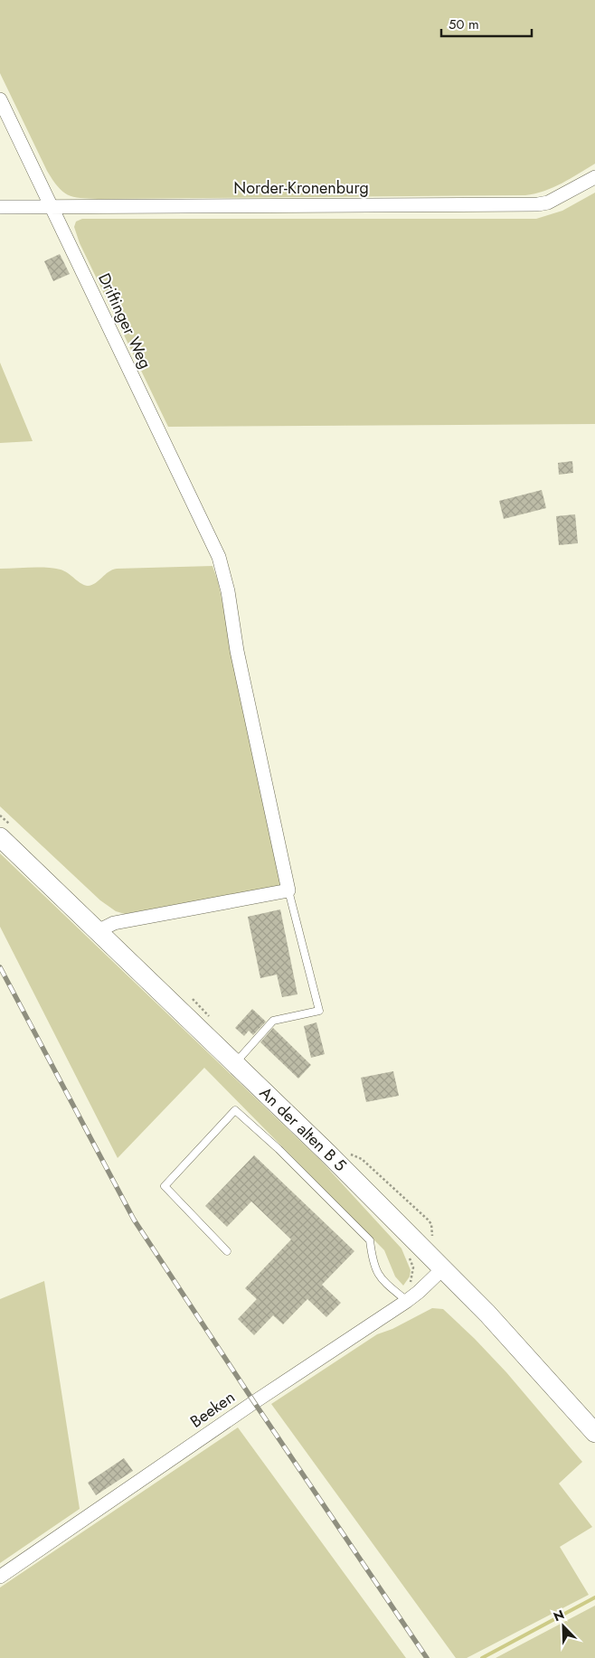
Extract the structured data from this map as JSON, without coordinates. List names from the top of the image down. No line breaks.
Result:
{"streets":{"main road":["An der alten B 5"],"street":["Norder-Kronenburg","Driftinger Weg","Beeken"]},"crossings":[["Norder-Kronenburg","Driftinger Weg"],["An der alten B 5","Beeken"]],"scale_bar":"50 m","north":"top left"}
